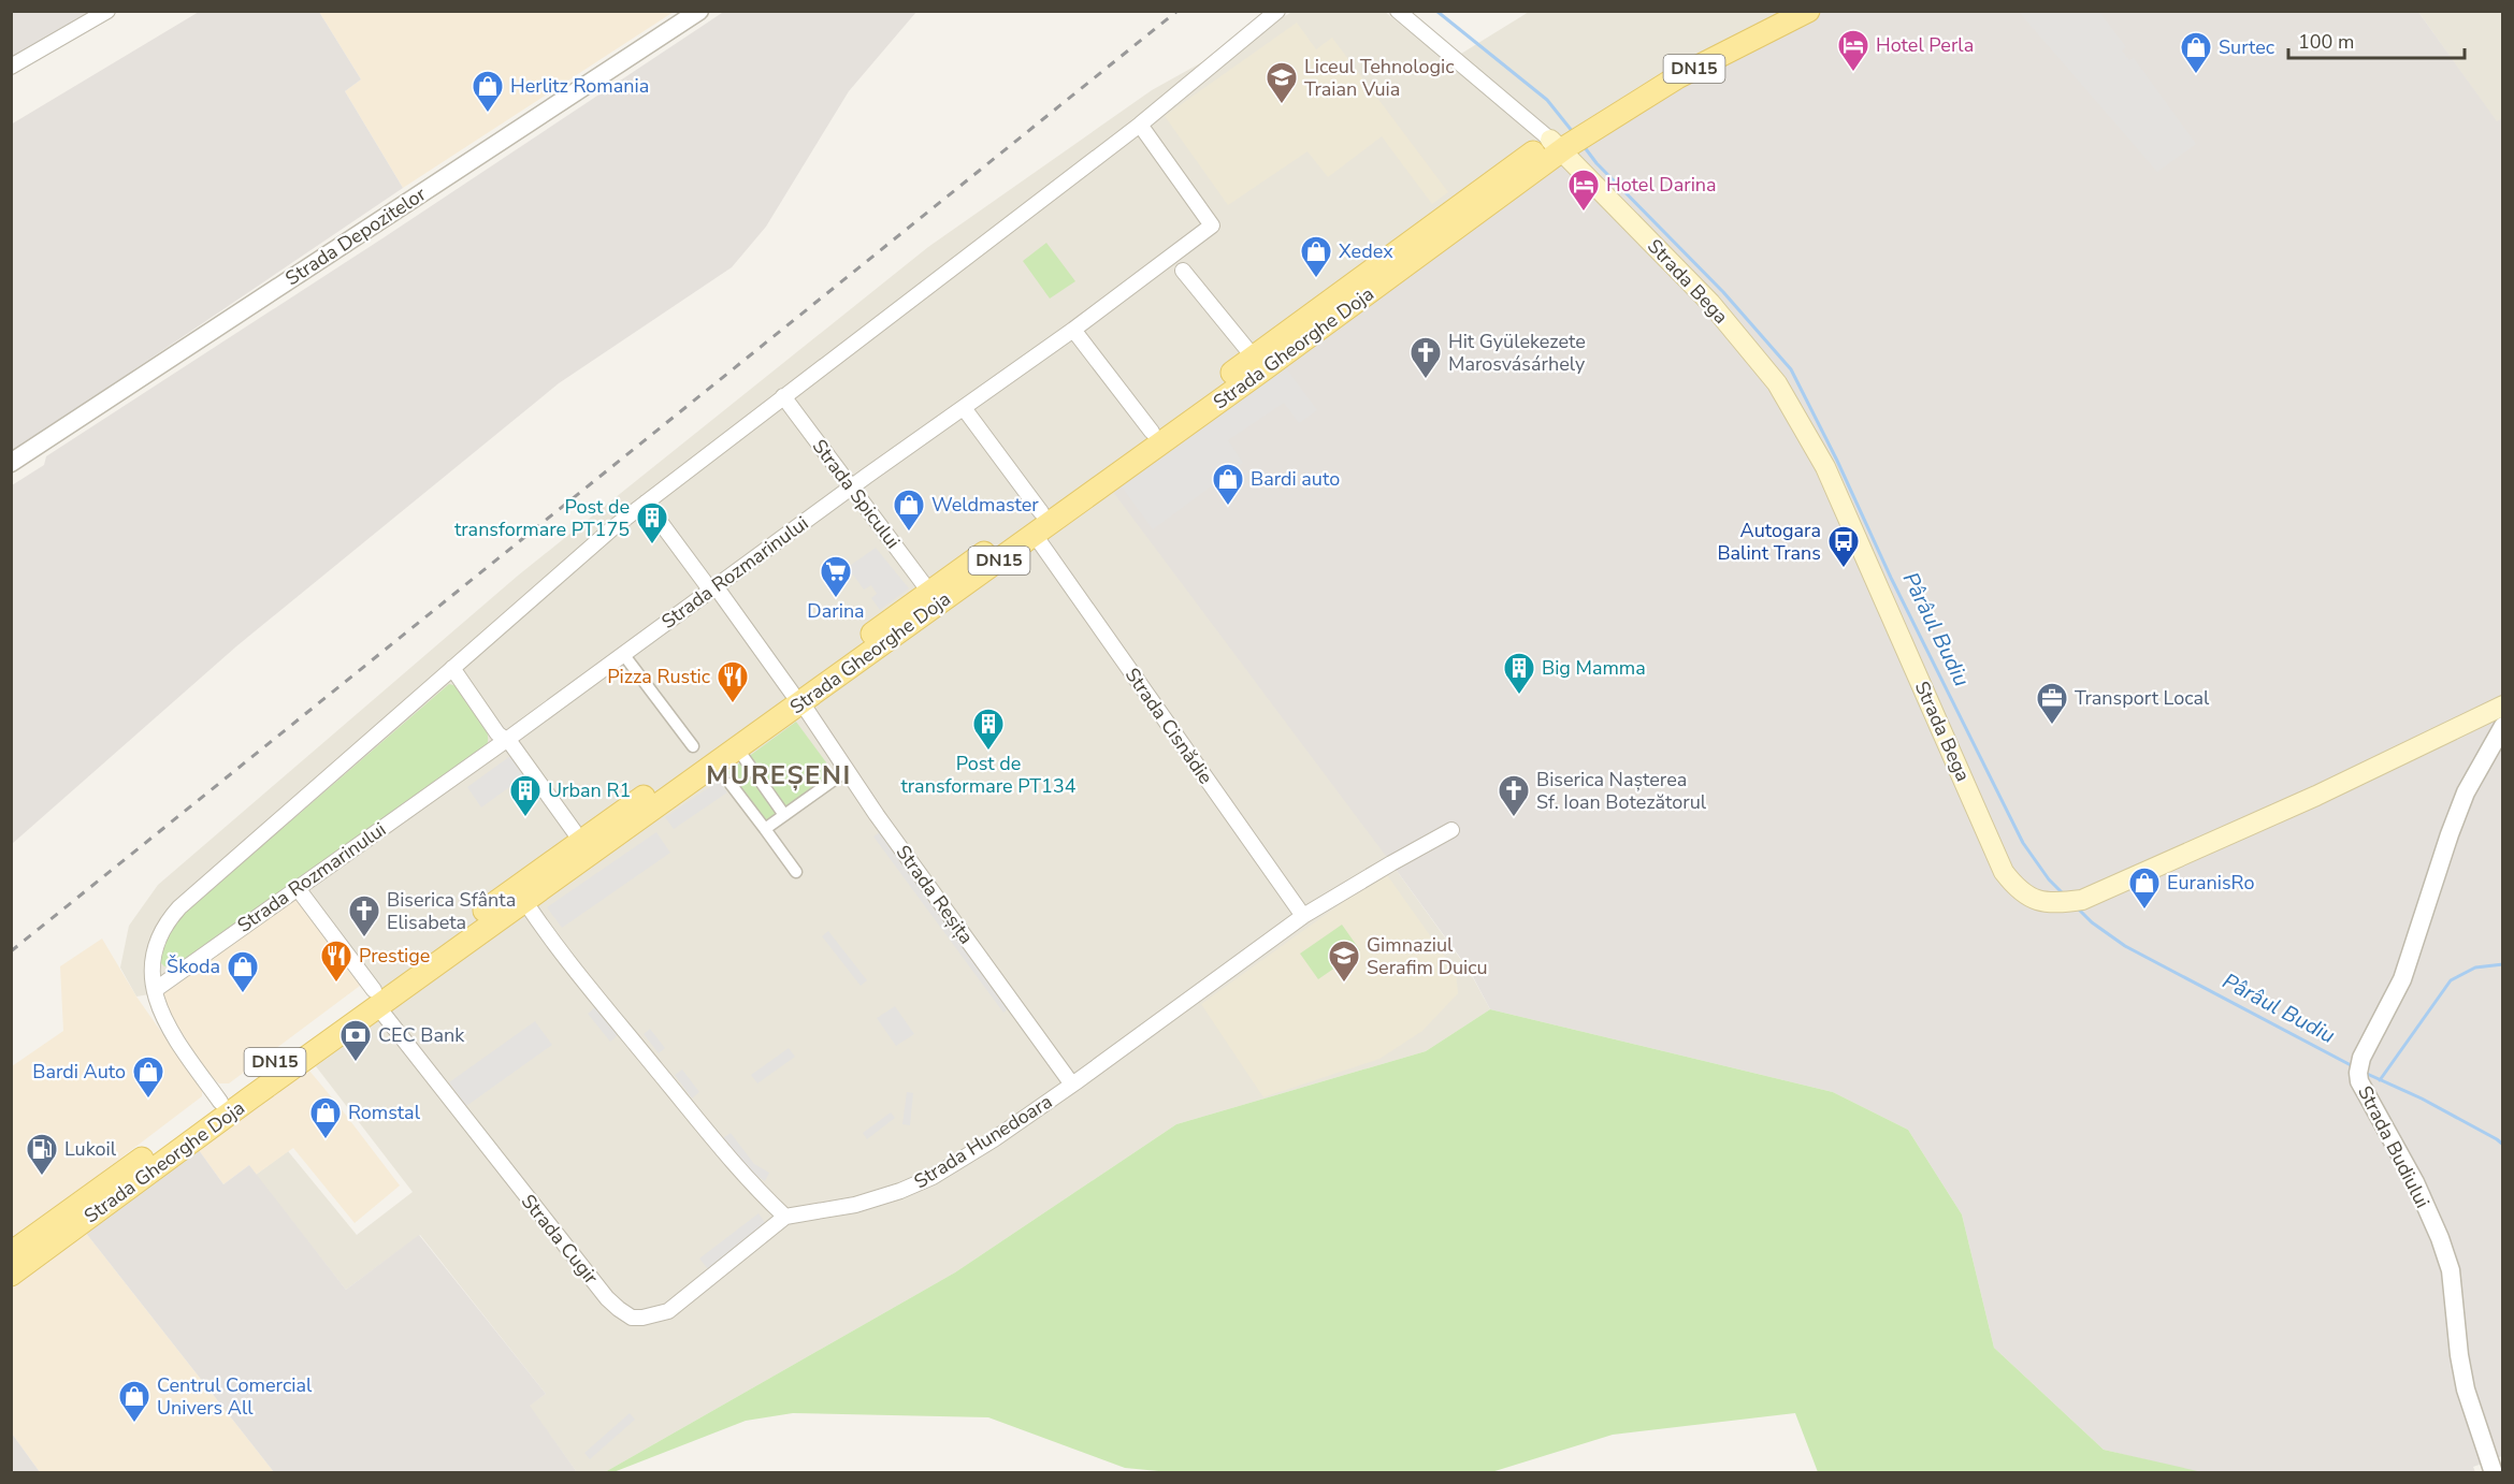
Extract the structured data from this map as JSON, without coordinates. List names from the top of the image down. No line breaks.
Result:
{"streets":{"main road":["DN15","Strada Bega","Strada Gheorghe Doja"],"street":["Strada Depozitelor","Strada Spicului","Strada Rozmarinului","Strada Cisnădie","Strada Reșița","Strada Hunedoara","Strada Budiului","Strada Cugir"]},"crossings":[["Strada Bega","Strada Gheorghe Doja"],["Strada Bega","Strada Budiului"],["Strada Gheorghe Doja","Strada Spicului"],["Strada Gheorghe Doja","Strada Cisnădie"],["Strada Gheorghe Doja","Strada Reșița"],["Strada Gheorghe Doja","Strada Cugir"],["Strada Spicului","Strada Rozmarinului"],["Strada Rozmarinului","Strada Reșița"],["Strada Rozmarinului","Strada Cugir"],["Strada Cisnădie","Strada Hunedoara"],["Strada Reșița","Strada Hunedoara"],["Strada Hunedoara","Strada Cugir"]],"districts":["MUREȘENI"],"water":["Pârâul Budiu"],"places":{"hotel":["Hotel Perla","Hotel Darina"],"shop":["Surtec","Herlitz Romania","Xedex","Bardi auto","Weldmaster","EuranisRo","Škoda","Bardi Auto","Romstal","Centrul Comercial Univers All"],"school or university":["Liceul Tehnologic Traian Vuia","Gimnaziul Serafim Duicu"],"church":["Hit Gyülekezete Marosvásárhely","Biserica Nașterea Sf. Ioan Botezătorul","Biserica Sfânta Elisabeta"],"building":["Post de transformare PT175","Big Mamma","Post de transformare PT134","Urban R1"],"bus stop":["Autogara Balint Trans"],"supermarket":["Darina"],"restaurant":["Pizza Rustic","Prestige"],"office":["Transport Local"],"bank":["CEC Bank"],"fuel station":["Lukoil"]},"scale_bar":"100 m"}
